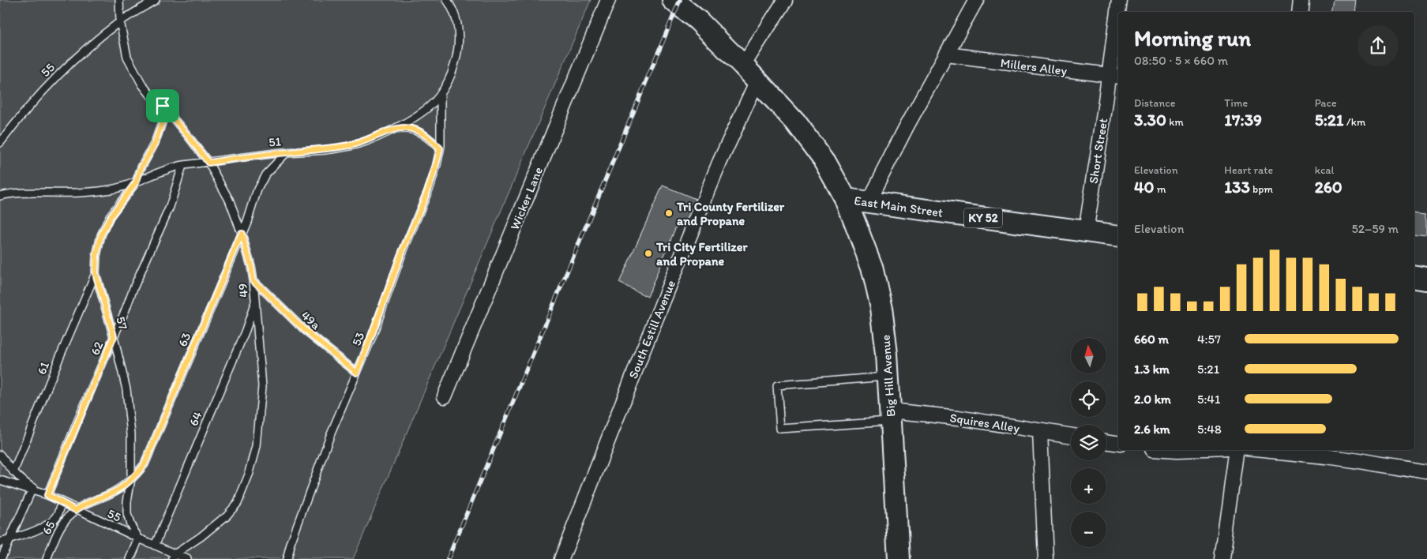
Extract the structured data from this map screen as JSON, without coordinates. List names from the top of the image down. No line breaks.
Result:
{"streets":{"main road":["East Main Street","KY 52","Big Hill Avenue"],"street":["Millers Alley","Short Street","Wicker Lane","South Estill Avenue","Squires Alley"],"lane":["55","51","49","49a","57","53","63","62","61","64","65"]},"crossings":[["Millers Alley","Short Street"],["55","49"],["55","57"],["55","63"],["55","62"],["55","61"],["55","64"],["55","65"],["51","49"],["51","57"],["51","53"],["51","63"],["51","62"],["Short Street","East Main Street"],["East Main Street","South Estill Avenue"],["East Main Street","Big Hill Avenue"],["49","49a"],["49","57"],["49","63"],["49","64"],["49a","53"],["57","63"],["57","62"],["57","61"],["63","65"],["Big Hill Avenue","Squires Alley"]],"places":["Tri County Fertilizer and Propane","Tri City Fertilizer and Propane"],"north":"top","page":{"heading":["Morning run","08:50 · 5 × 660 m"],"stats":[["Distance","3.30 km"],["Time","17:39"],["Pace","5:21 /km"],["Elevation","40 m"],["Heart rate","133 bpm"],["kcal","260"]],"chart":["Elevation","52–59 m"],"list":[{"name":"660 m","note":"4:57"},{"name":"1.3 km","note":"5:21"},{"name":"2.0 km","note":"5:41"},{"name":"2.6 km","note":"5:48"}],"map_buttons":["+","−"]}}
